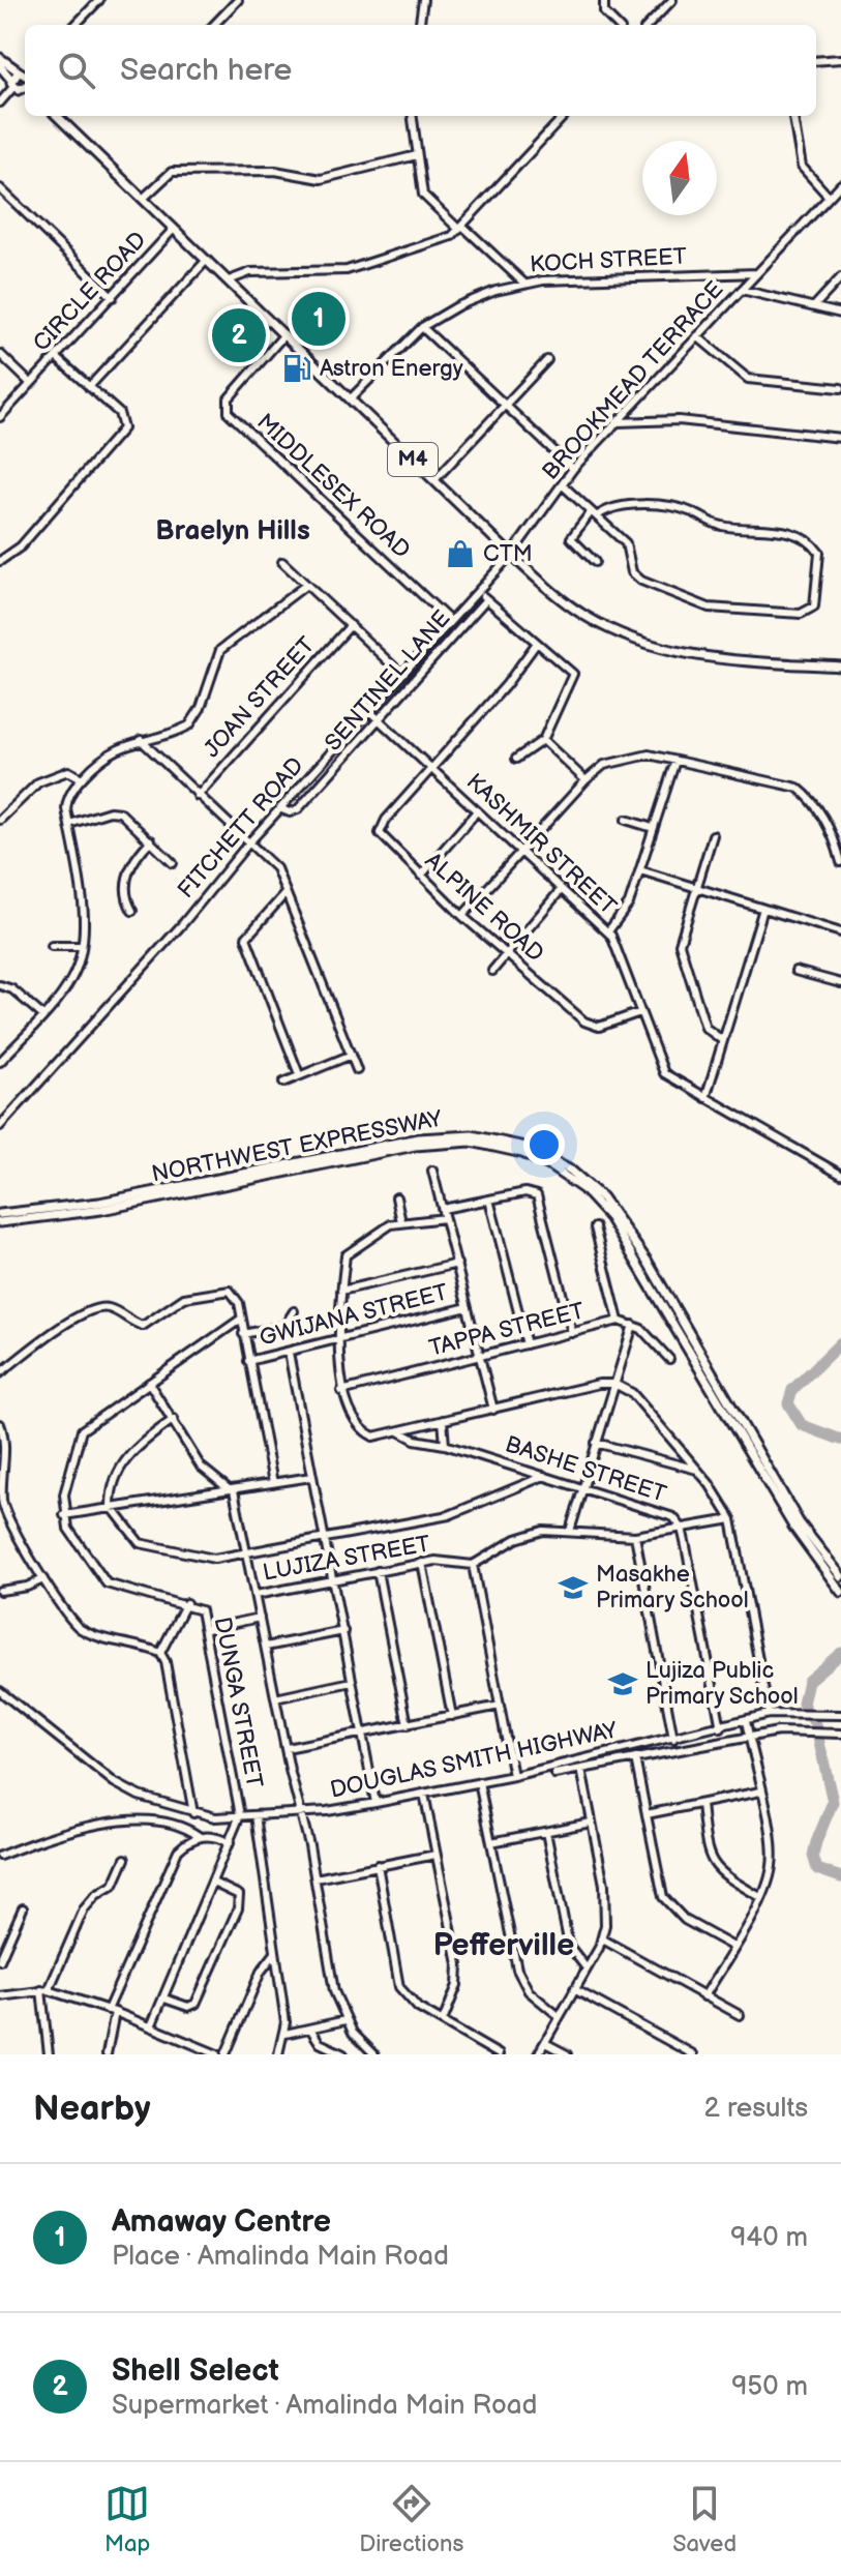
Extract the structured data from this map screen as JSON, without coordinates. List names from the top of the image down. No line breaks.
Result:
{"streets":{"main road":["M4","NORTHWEST EXPRESSWAY"],"street":["KOCH STREET","CIRCLE ROAD","BROOKMEAD TERRACE","MIDDLESEX ROAD","SENTINEL LANE","JOAN STREET","FITCHETT ROAD","KASHMIR STREET","ALPINE ROAD","GWIJANA STREET","TAPPA STREET","BASHE STREET","LUJIZA STREET","DUNGA STREET","DOUGLAS SMITH HIGHWAY"]},"crossings":[["KOCH STREET","BROOKMEAD TERRACE"],["KOCH STREET","M4"],["CIRCLE ROAD","M4"],["BROOKMEAD TERRACE","M4"],["BROOKMEAD TERRACE","FITCHETT ROAD"],["M4","MIDDLESEX ROAD"],["M4","FITCHETT ROAD"],["MIDDLESEX ROAD","FITCHETT ROAD"],["SENTINEL LANE","FITCHETT ROAD"],["SENTINEL LANE","KASHMIR STREET"],["FITCHETT ROAD","KASHMIR STREET"],["KASHMIR STREET","ALPINE ROAD"],["BASHE STREET","DOUGLAS SMITH HIGHWAY"],["DUNGA STREET","DOUGLAS SMITH HIGHWAY"]],"districts":["Braelyn Hills","Pefferville"],"places":{"fuel station":["Astron Energy"],"shop":["CTM"],"school or university":["Masakhe Primary School","Lujiza Public Primary School"]},"north":"top","page":{"search":"Search here","pins":["1","2"],"heading":["Nearby","2 results"],"list":[{"mark":"1","name":"Amaway Centre","note":"Place · Amalinda Main Road","value":"940 m"},{"mark":"2","name":"Shell Select","note":"Supermarket · Amalinda Main Road","value":"950 m"}],"nav":["Map","Directions","Saved"]}}
